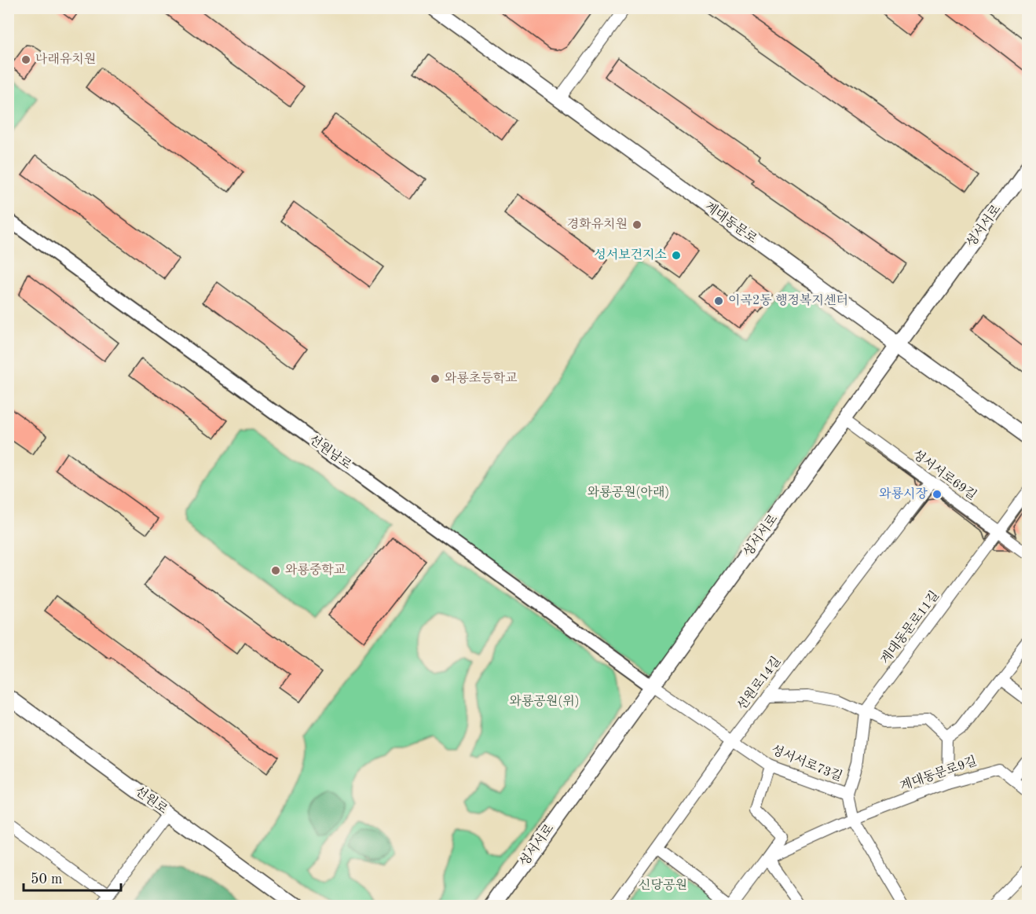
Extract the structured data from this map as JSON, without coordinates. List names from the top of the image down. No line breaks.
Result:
{"streets":{"main road":["계대동문로","성서서로","선원로"],"street":["선원남로","성서서로69길","계대동문로11길","선원로14길","성서서로73길","계대동문로9길"]},"crossings":[["계대동문로","성서서로"],["성서서로","선원남로"],["성서서로","성서서로69길"],["성서서로","성서서로73길"],["선원남로","성서서로73길"],["성서서로69길","계대동문로11길"],["성서서로69길","선원로14길"],["선원로14길","성서서로73길"],["성서서로73길","계대동문로9길"]],"parks":["와룡공원(아래)","와룡공원(위)","신당공원"],"places":["나래유치원","경화유치원","성서보건지소","이곡2동 행정복지센터","와룡초등학교","와룡시장","와룡중학교"],"scale_bar":"50 m"}
